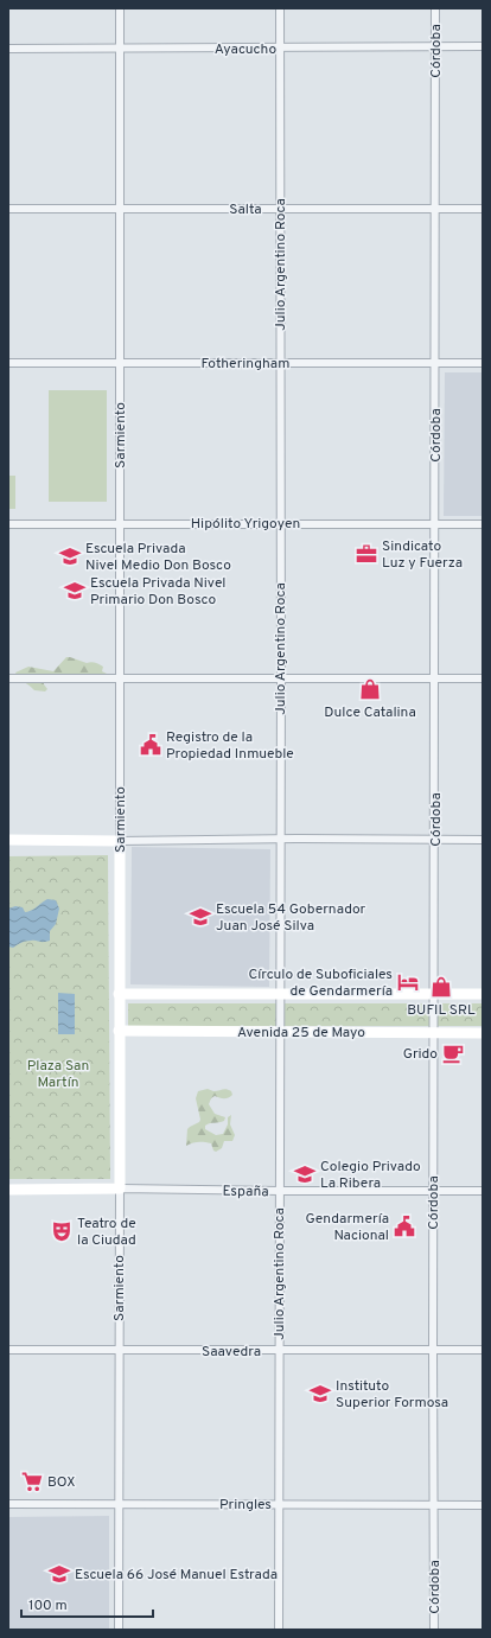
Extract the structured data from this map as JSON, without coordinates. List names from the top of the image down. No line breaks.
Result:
{"streets":{"main road":["Sarmiento","Avenida 25 de Mayo","España"],"street":["Ayacucho","Córdoba","Salta","Julio Argentino Roca","Fotheringham","Hipólito Yrigoyen","Saavedra","Pringles"]},"crossings":[["Ayacucho","Córdoba"],["Ayacucho","Julio Argentino Roca"],["Ayacucho","Sarmiento"],["Córdoba","Salta"],["Córdoba","Fotheringham"],["Córdoba","Hipólito Yrigoyen"],["Córdoba","Avenida 25 de Mayo"],["Córdoba","España"],["Córdoba","Saavedra"],["Córdoba","Pringles"],["Salta","Julio Argentino Roca"],["Salta","Sarmiento"],["Julio Argentino Roca","Fotheringham"],["Julio Argentino Roca","Hipólito Yrigoyen"],["Julio Argentino Roca","Avenida 25 de Mayo"],["Julio Argentino Roca","España"],["Julio Argentino Roca","Saavedra"],["Julio Argentino Roca","Pringles"],["Fotheringham","Sarmiento"],["Sarmiento","Hipólito Yrigoyen"],["Sarmiento","Avenida 25 de Mayo"],["Sarmiento","España"],["Sarmiento","Saavedra"],["Sarmiento","Pringles"]],"parks":["Plaza San Martín"],"places":{"office":["Sindicato Luz y Fuerza"],"school or university":["Escuela Privada Nivel Medio Don Bosco","Escuela Privada Nivel Primario Don Bosco","Escuela 54 Gobernador Juan José Silva","Colegio Privado La Ribera","Instituto Superior Formosa","Escuela 66 José Manuel Estrada"],"shop":["Dulce Catalina","BUFIL SRL"],"public building":["Registro de la Propiedad Inmueble","Gendarmería Nacional"],"hotel":["Círculo de Suboficiales de Gendarmería"],"cafe":["Grido"],"theatre":["Teatro de la Ciudad"],"supermarket":["BOX"]},"scale_bar":"100 m"}
